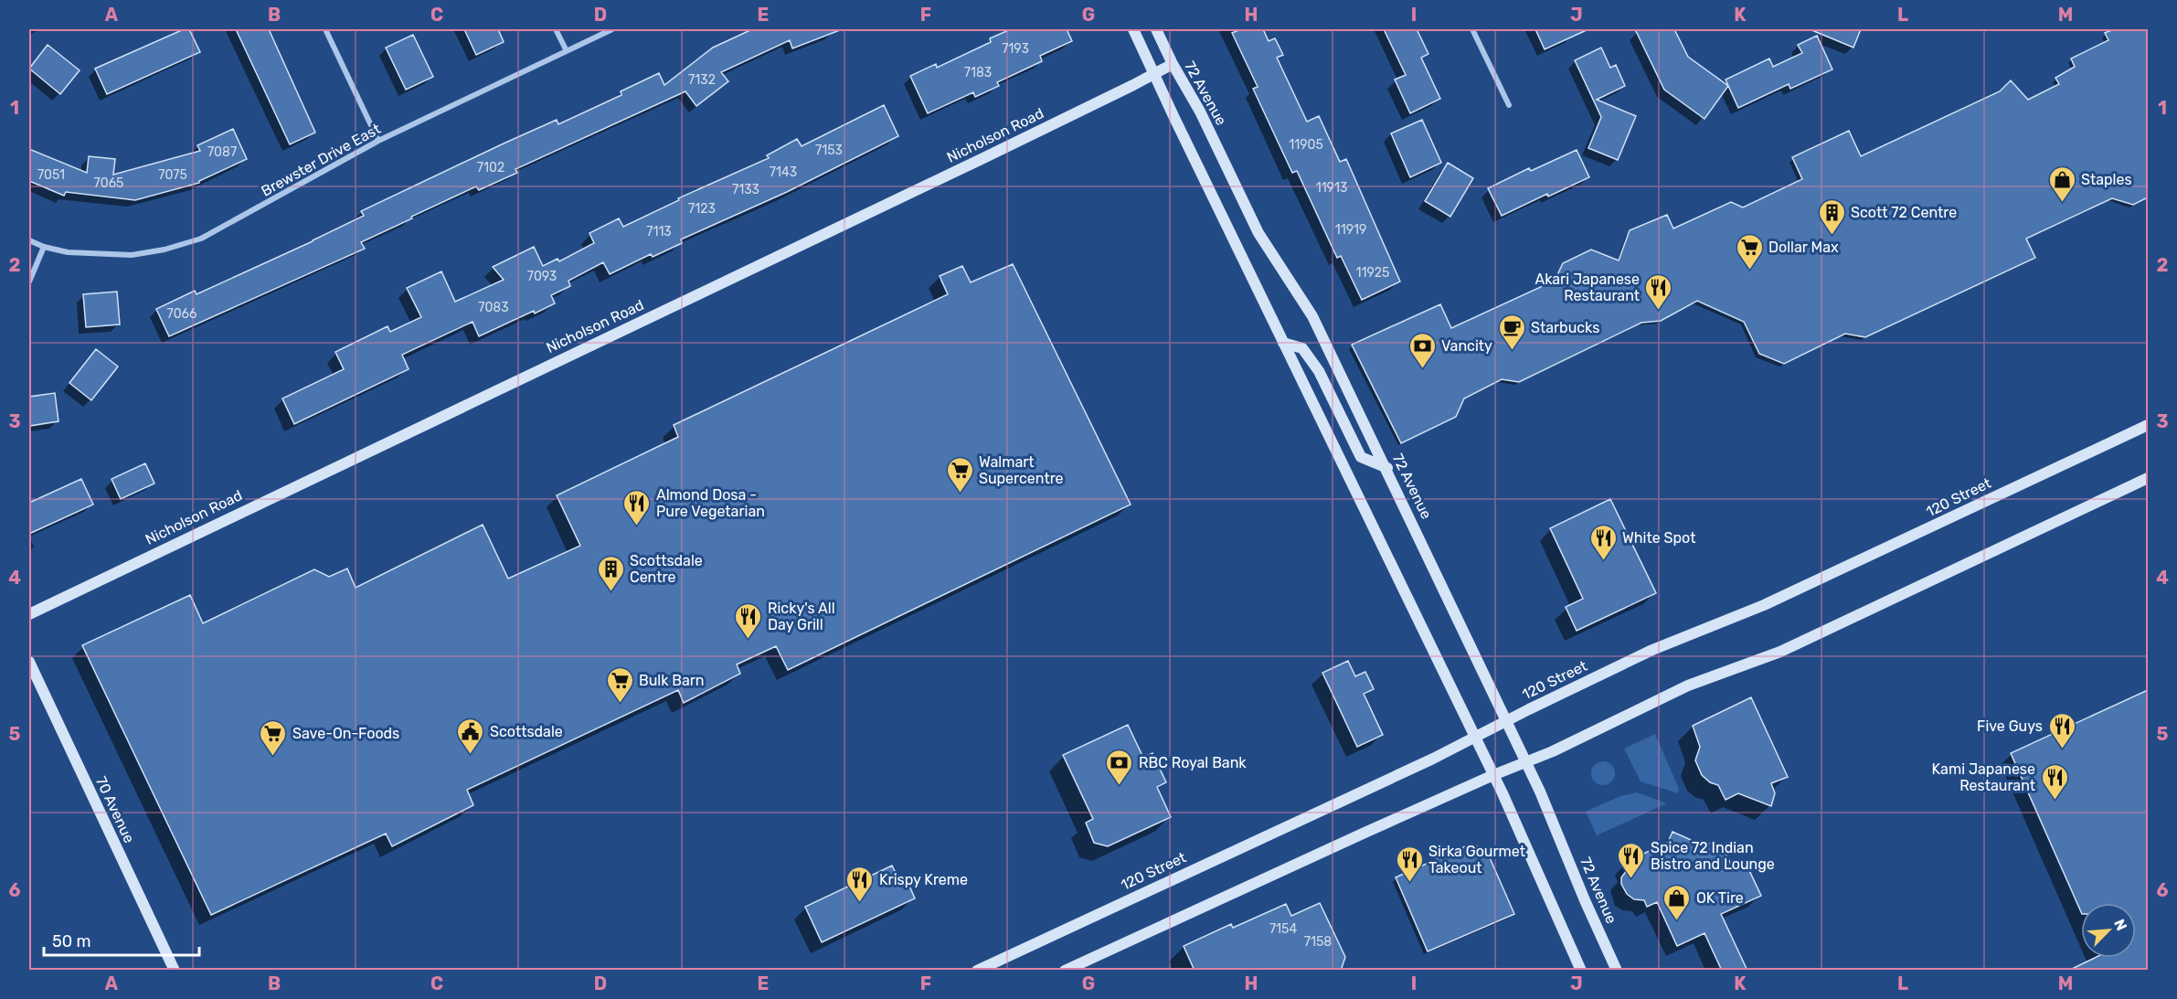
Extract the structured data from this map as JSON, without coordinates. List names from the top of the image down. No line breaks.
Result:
{"streets":{"main road":["72 Avenue","Nicholson Road","120 Street","70 Avenue"],"street":["Brewster Drive East"]},"crossings":[["72 Avenue","Nicholson Road"],["72 Avenue","120 Street"]],"places":{"shop":["Staples","OK Tire"],"building":["Scott 72 Centre","Scottsdale Centre"],"supermarket":["Dollar Max","Walmart Supercentre","Bulk Barn","Save-On-Foods"],"restaurant":["Akari Japanese Restaurant","Almond Dosa - Pure Vegetarian","White Spot","Ricky's All Day Grill","Five Guys","Kami Japanese Restaurant","Spice 72 Indian Bistro and Lounge","Sirka Gourmet Takeout","Krispy Kreme"],"cafe":["Starbucks"],"bank":["Vancity","RBC Royal Bank"],"public building":["Scottsdale"]},"house_numbers":["7193","7183","7132","11905","7153","7087","7102","7143","7051","7075","7065","11913","7133","7123","11919","7113","11925","7093","7083","7066","7154","7158"],"scale_bar":"50 m","north":"top right","grid":{"columns":["A","B","C","D","E","F","G","H","I","J","K","L","M"],"rows":["1","2","3","4","5","6"]}}
